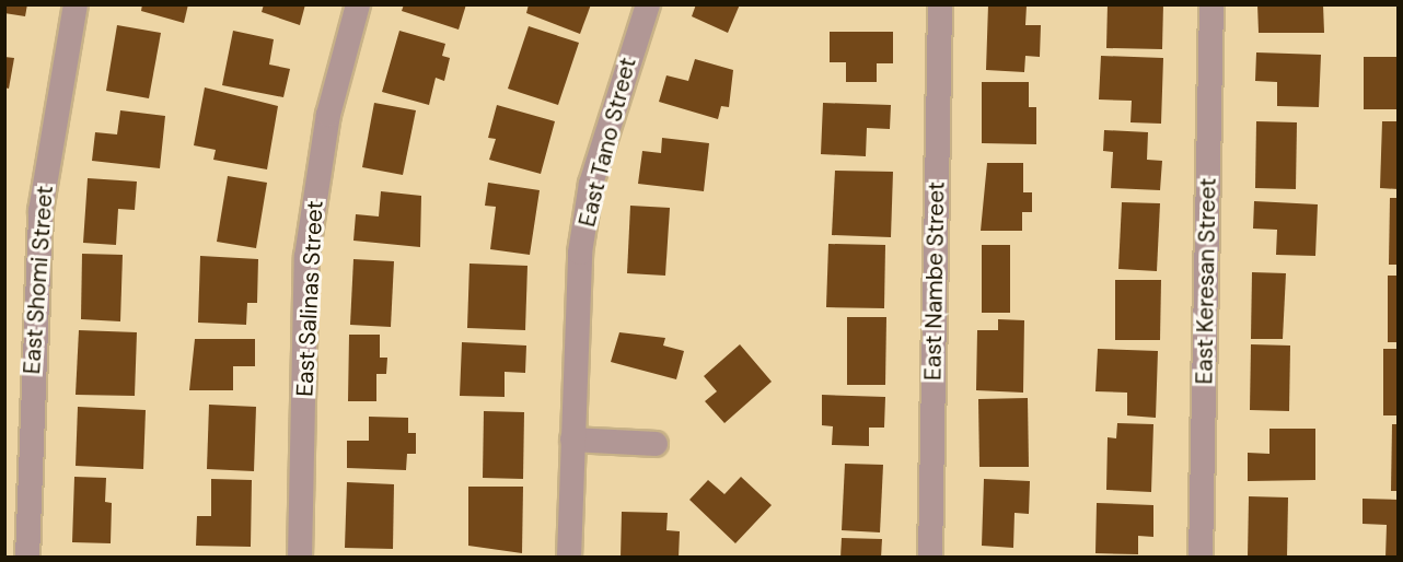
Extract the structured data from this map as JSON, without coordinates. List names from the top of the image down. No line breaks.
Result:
{"streets":{"street":["East Tano Street","East Shomi Street","East Nambe Street","East Keresan Street","East Salinas Street"]}}
